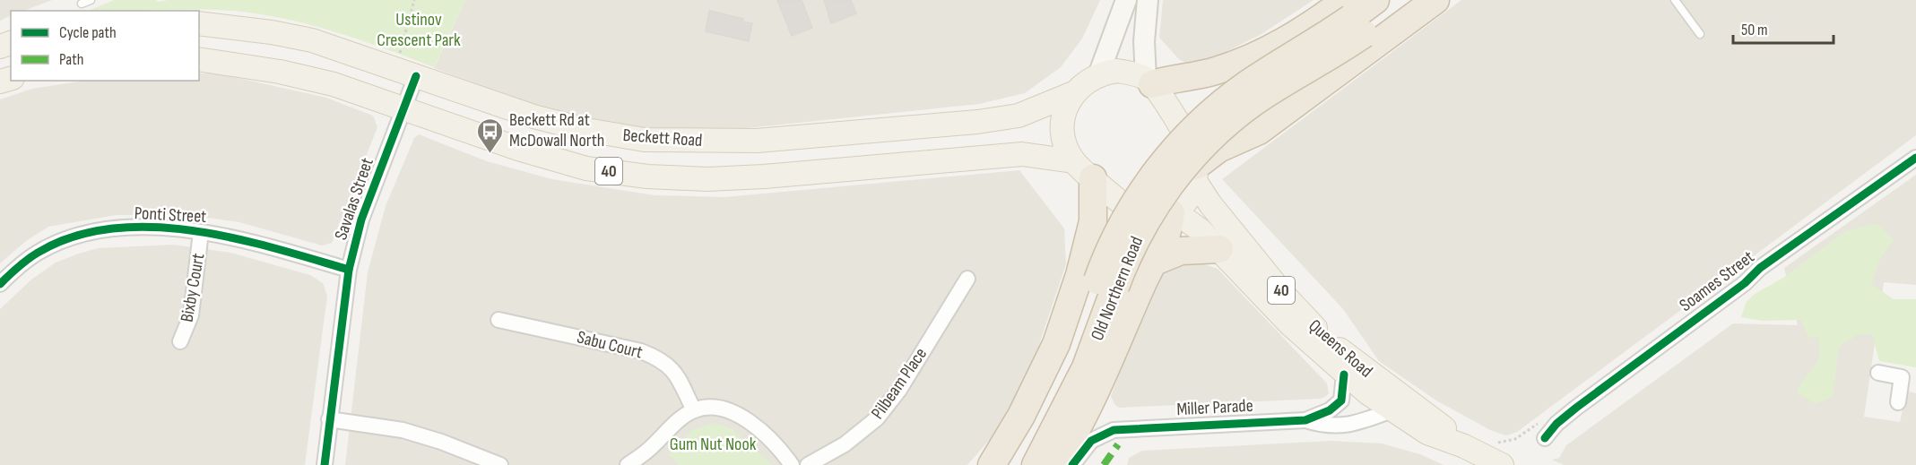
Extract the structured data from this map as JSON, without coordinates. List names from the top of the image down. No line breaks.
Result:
{"streets":{"highway":["Old Northern Road"],"main road":["Beckett Road","40","Queens Road"],"street":["Savalas Street","Ponti Street","Soames Street","Bixby Court","Sabu Court","Pilbeam Place","Miller Parade"]},"crossings":[["Beckett Road","40"],["Beckett Road","Savalas Street"],["Beckett Road","Queens Road"],["40","Savalas Street"],["40","Queens Road"],["Savalas Street","Ponti Street"],["Ponti Street","Bixby Court"],["Queens Road","Miller Parade"]],"parks":["Ustinov Crescent Park","Gum Nut Nook"],"places":{"bus stop":["Beckett Rd at McDowall North"]},"legend":["Cycle path","Path"],"scale_bar":"50 m"}
